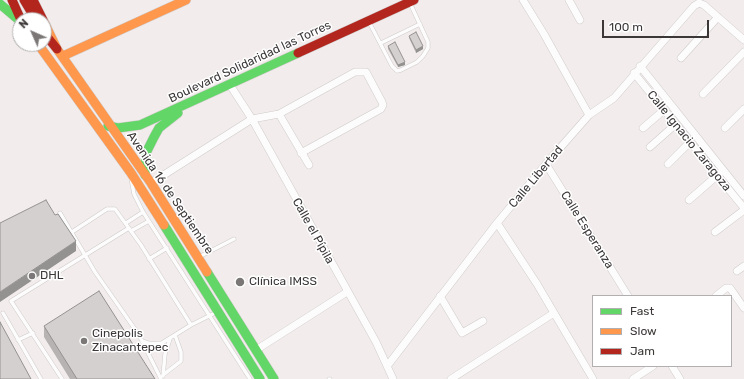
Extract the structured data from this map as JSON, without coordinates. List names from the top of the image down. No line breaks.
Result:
{"streets":{"main road":["Boulevard Solidaridad las Torres","Avenida 16 de Septiembre"],"street":["Calle Ignacio Zaragoza","Calle Libertad","Calle Esperanza","Calle el Pípila"]},"crossings":[["Boulevard Solidaridad las Torres","Avenida 16 de Septiembre"],["Boulevard Solidaridad las Torres","Calle el Pípila"],["Calle Ignacio Zaragoza","Calle Libertad"],["Calle Libertad","Calle Esperanza"],["Calle Libertad","Calle el Pípila"]],"places":["DHL","Clínica IMSS","Cinepolis Zinacantepec"],"legend":["Fast","Slow","Jam"],"scale_bar":"100 m","north":"top left"}
